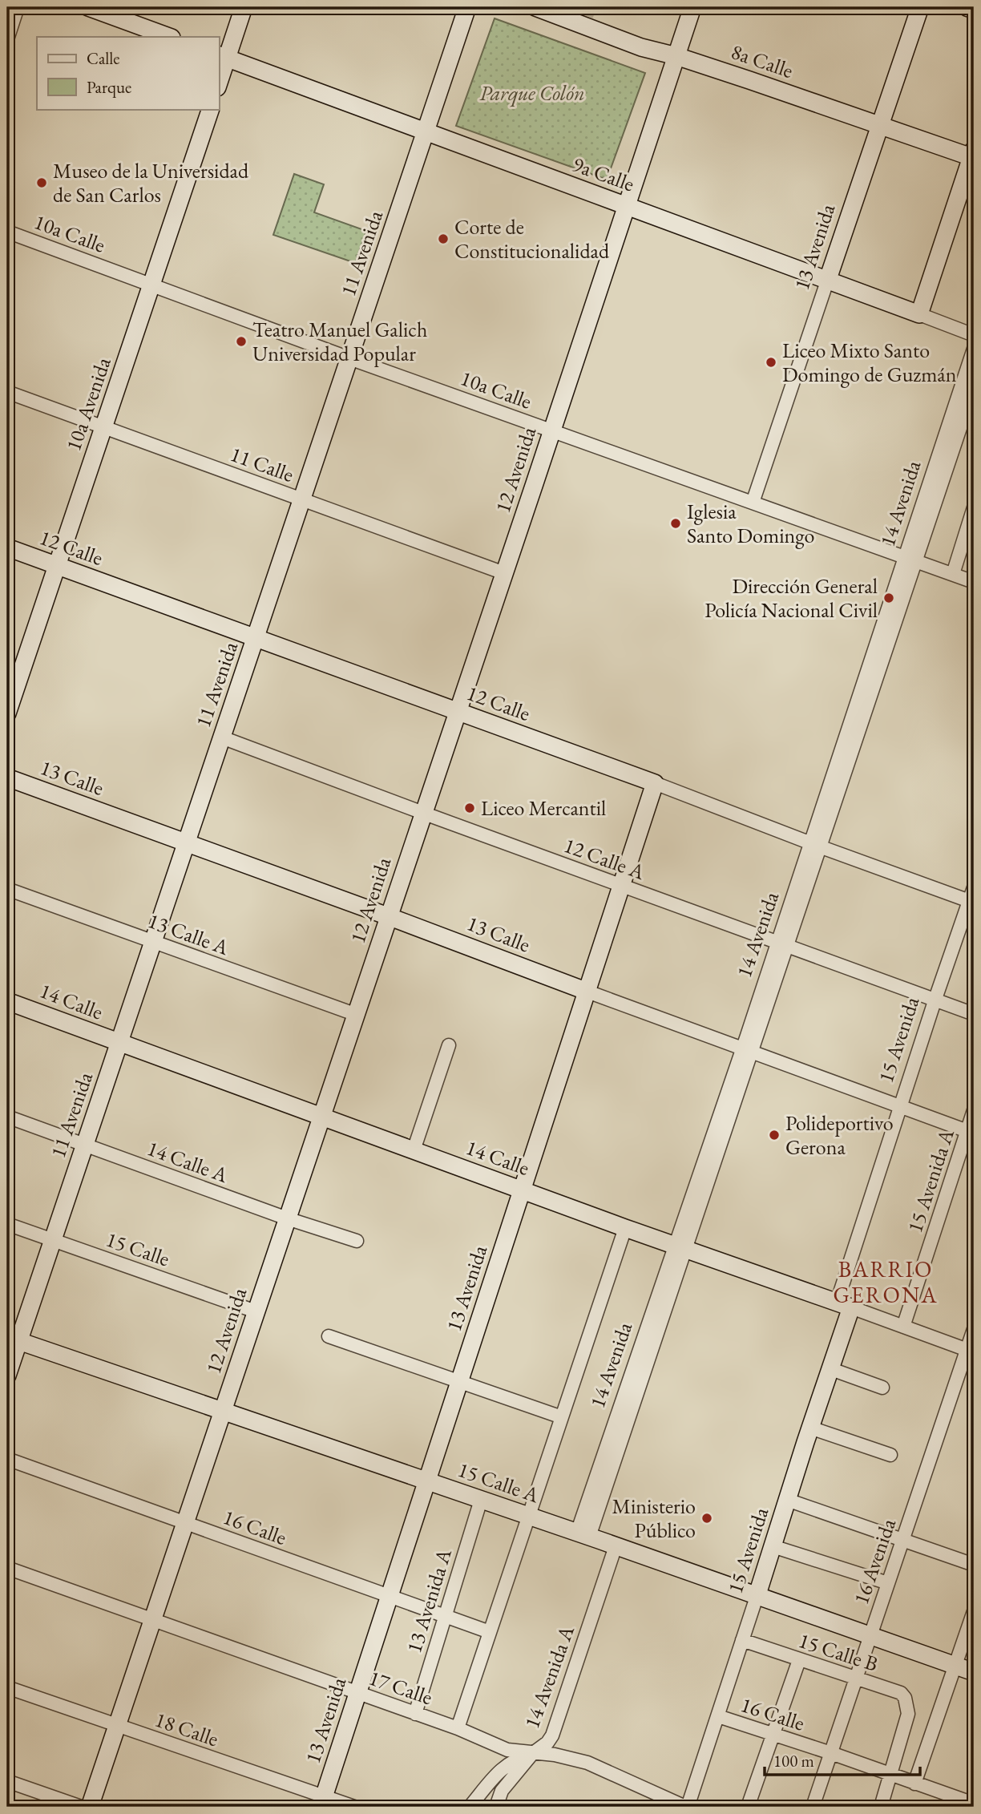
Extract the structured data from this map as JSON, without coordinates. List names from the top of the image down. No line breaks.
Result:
{"streets":{"street":["8a Calle","9a Calle","10a Calle","13 Avenida","11 Avenida","10a Avenida","11 Calle","12 Avenida","14 Avenida","12 Calle","13 Calle","12 Calle A","13 Calle A","14 Calle","15 Avenida","14 Calle A","15 Avenida A","15 Calle","15 Calle A","16 Calle","16 Avenida","13 Avenida A","15 Calle B","14 Avenida A","17 Calle","18 Calle"]},"crossings":[["8a Calle","13 Avenida"],["8a Calle","12 Avenida"],["9a Calle","13 Avenida"],["9a Calle","11 Avenida"],["9a Calle","12 Avenida"],["10a Calle","13 Avenida"],["10a Calle","11 Avenida"],["10a Calle","10a Avenida"],["10a Calle","12 Avenida"],["10a Calle","14 Avenida"],["13 Avenida","12 Calle"],["13 Avenida","13 Calle"],["13 Avenida","12 Calle A"],["13 Avenida","14 Calle"],["13 Avenida","15 Calle A"],["13 Avenida","16 Calle"],["13 Avenida","17 Calle"],["13 Avenida","18 Calle"],["11 Avenida","11 Calle"],["11 Avenida","12 Calle"],["11 Avenida","13 Calle"],["11 Avenida","12 Calle A"],["11 Avenida","13 Calle A"],["11 Avenida","14 Calle"],["11 Avenida","14 Calle A"],["11 Avenida","15 Calle"],["11 Avenida","15 Calle A"],["10a Avenida","11 Calle"],["10a Avenida","12 Calle"],["11 Calle","12 Avenida"],["12 Avenida","12 Calle"],["12 Avenida","13 Calle"],["12 Avenida","12 Calle A"],["12 Avenida","13 Calle A"],["12 Avenida","14 Calle"],["12 Avenida","14 Calle A"],["12 Avenida","15 Calle"],["12 Avenida","15 Calle A"],["12 Avenida","16 Calle"],["12 Avenida","17 Calle"],["12 Avenida","18 Calle"],["14 Avenida","12 Calle"],["14 Avenida","13 Calle"],["14 Avenida","12 Calle A"],["14 Avenida","14 Calle"],["14 Avenida","15 Calle A"],["14 Avenida","16 Calle"],["14 Avenida","17 Calle"],["12 Calle","15 Avenida"],["13 Calle","15 Avenida"],["13 Calle","15 Avenida A"],["12 Calle A","15 Avenida"],["14 Calle","15 Avenida"],["14 Calle","15 Avenida A"],["14 Calle","16 Avenida"],["15 Avenida","15 Calle A"],["15 Avenida","16 Calle"],["15 Avenida","15 Calle B"],["15 Avenida","17 Calle"],["15 Calle A","16 Avenida"],["15 Calle A","13 Avenida A"],["15 Calle A","14 Avenida A"],["16 Calle","16 Avenida"],["16 Calle","13 Avenida A"],["16 Calle","15 Calle B"],["16 Avenida","15 Calle B"],["13 Avenida A","17 Calle"],["14 Avenida A","17 Calle"]],"districts":["BARRIO GERONA"],"parks":["Parque Colón"],"places":["Museo de la Universidad de San Carlos","Corte de Constitucionalidad","Teatro Manuel Galich Universidad Popular","Liceo Mixto Santo Domingo de Guzmán","Iglesia Santo Domingo","Dirección General Policía Nacional Civil","Liceo Mercantil","Polideportivo Gerona","Ministerio Público"],"legend":["Calle","Parque"],"scale_bar":"100 m"}
